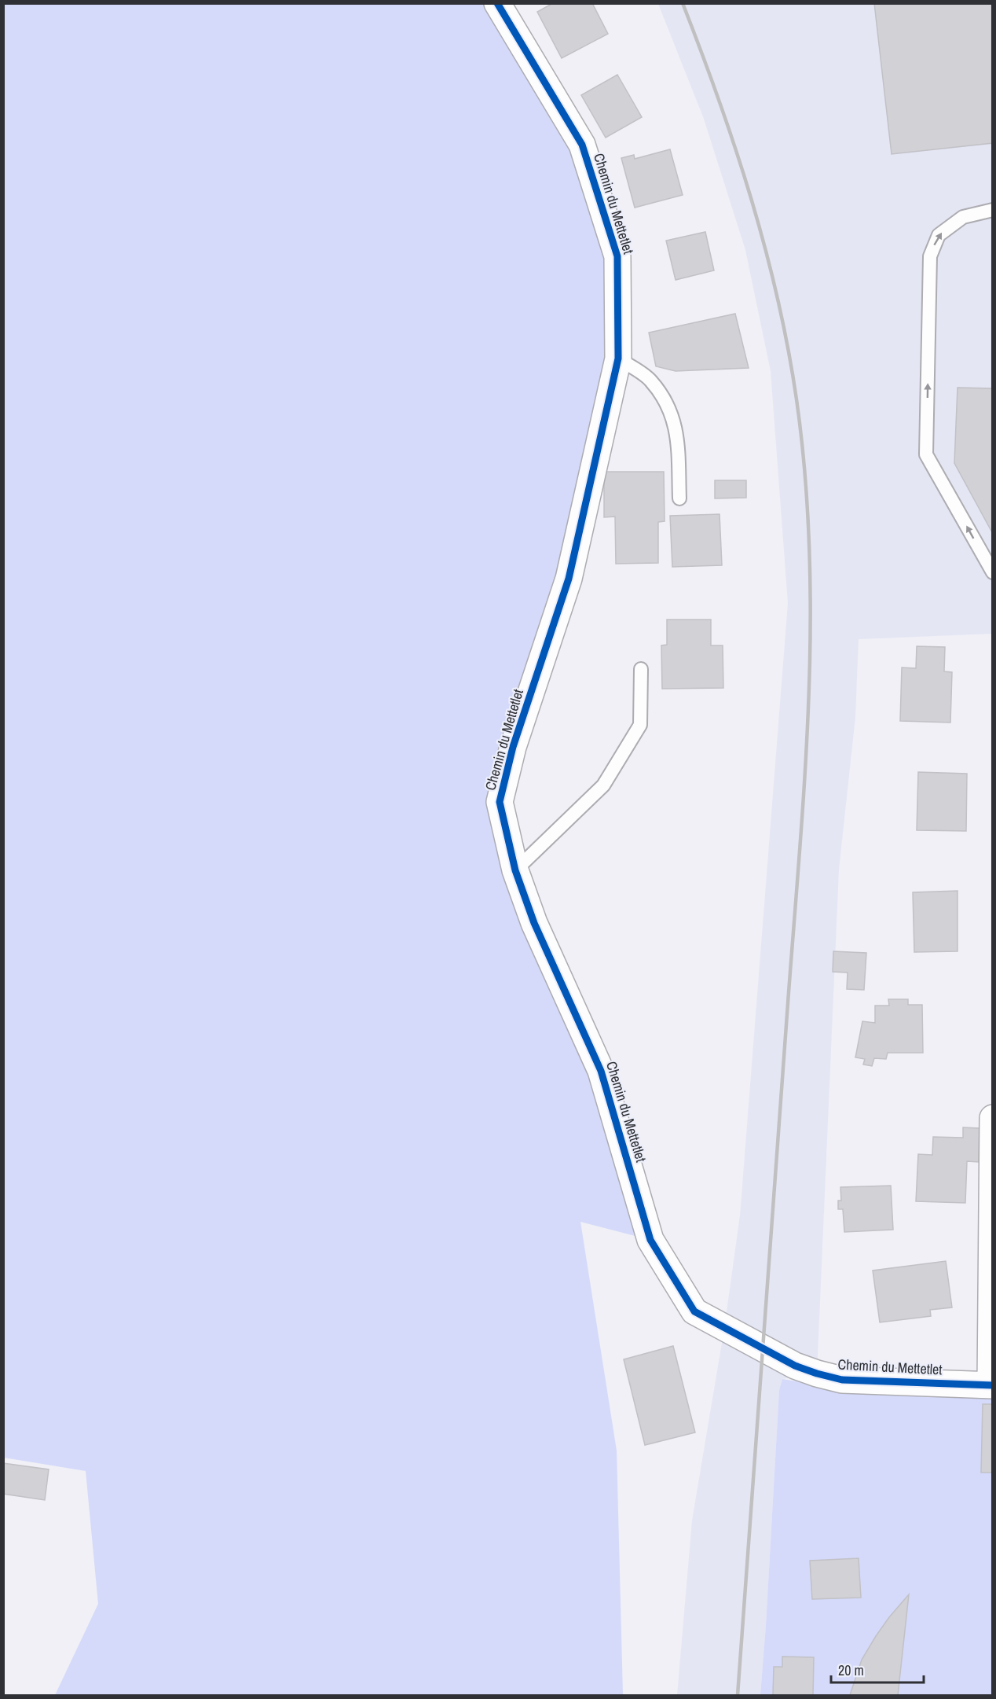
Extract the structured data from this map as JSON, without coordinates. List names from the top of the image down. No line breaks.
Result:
{"streets":{"street":["Chemin du Mettetlet"]},"scale_bar":"20 m"}
